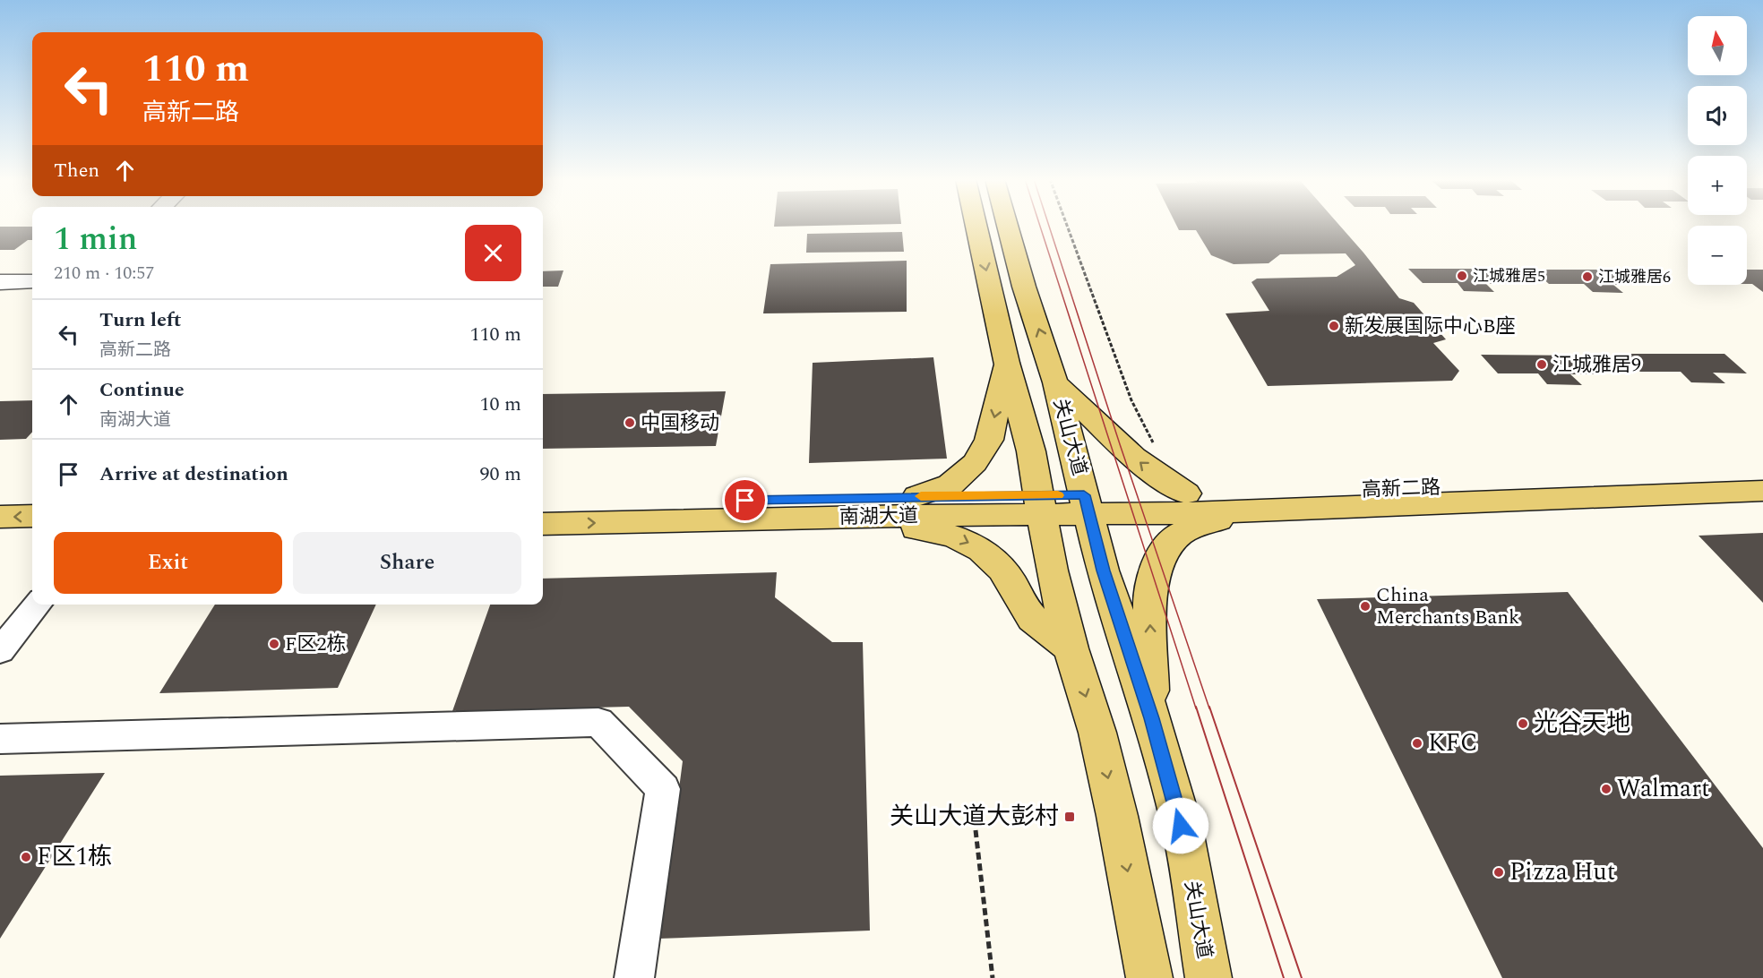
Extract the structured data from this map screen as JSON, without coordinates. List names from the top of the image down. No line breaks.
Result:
{"streets":{"main road":["关山大道","高新二路","南湖大道"]},"crossings":[["关山大道","高新二路"],["关山大道","南湖大道"],["高新二路","南湖大道"]],"places":{"other":["江城雅居5","江城雅居6","新发展国际中心B座","江城雅居9","中国移动","China Merchants Bank","F区2栋","光谷天地","KFC","Walmart","F区1栋","Pizza Hut"],"transit":["关山大道大彭村"]},"north":"top","page":{"map_buttons":["+","−"],"turn":["110 m","高新二路"],"then":"Then","heading":["1 min","210 m · 10:57"],"list":[{"name":"Turn left","note":"高新二路","value":"110 m"},{"name":"Continue","note":"南湖大道","value":"10 m"},{"name":"Arrive at destination","value":"90 m"}],"buttons":["Exit","Share"]}}
